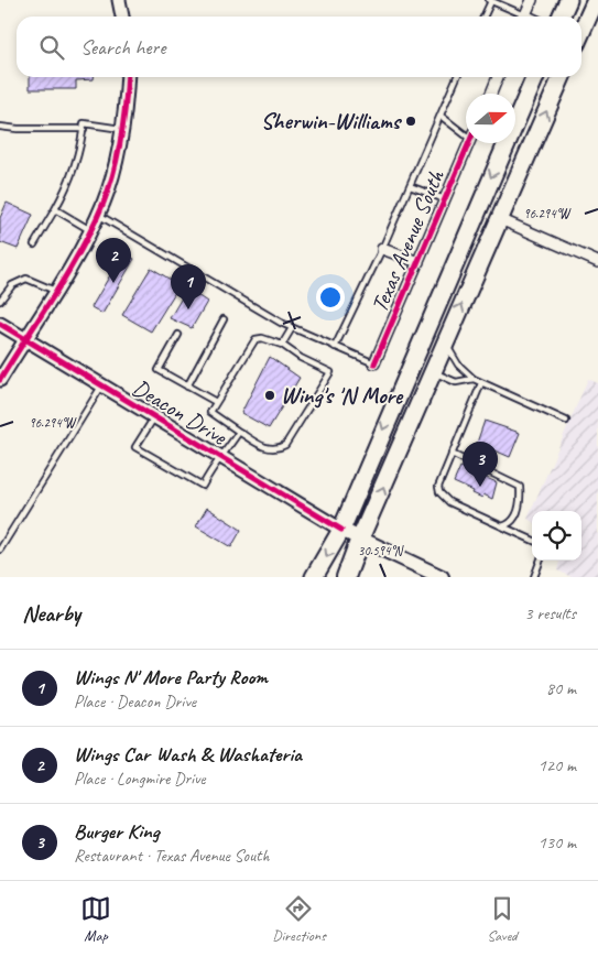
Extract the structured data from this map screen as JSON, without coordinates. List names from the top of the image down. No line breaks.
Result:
{"streets":{"street":["Texas Avenue South","Deacon Drive"]},"places":["Sherwin-Williams","Wing's 'N More"],"north":"right","page":{"search":"Search here","pins":["2","1","3"],"heading":["Nearby","3 results"],"list":[{"mark":"1","name":"Wings N' More Party Room","note":"Place · Deacon Drive","value":"80 m"},{"mark":"2","name":"Wings Car Wash & Washateria","note":"Place · Longmire Drive","value":"120 m"},{"mark":"3","name":"Burger King","note":"Restaurant · Texas Avenue South","value":"130 m"}],"nav":["Map","Directions","Saved"]},"coordinates":["96.294°W","30.594°N"]}
